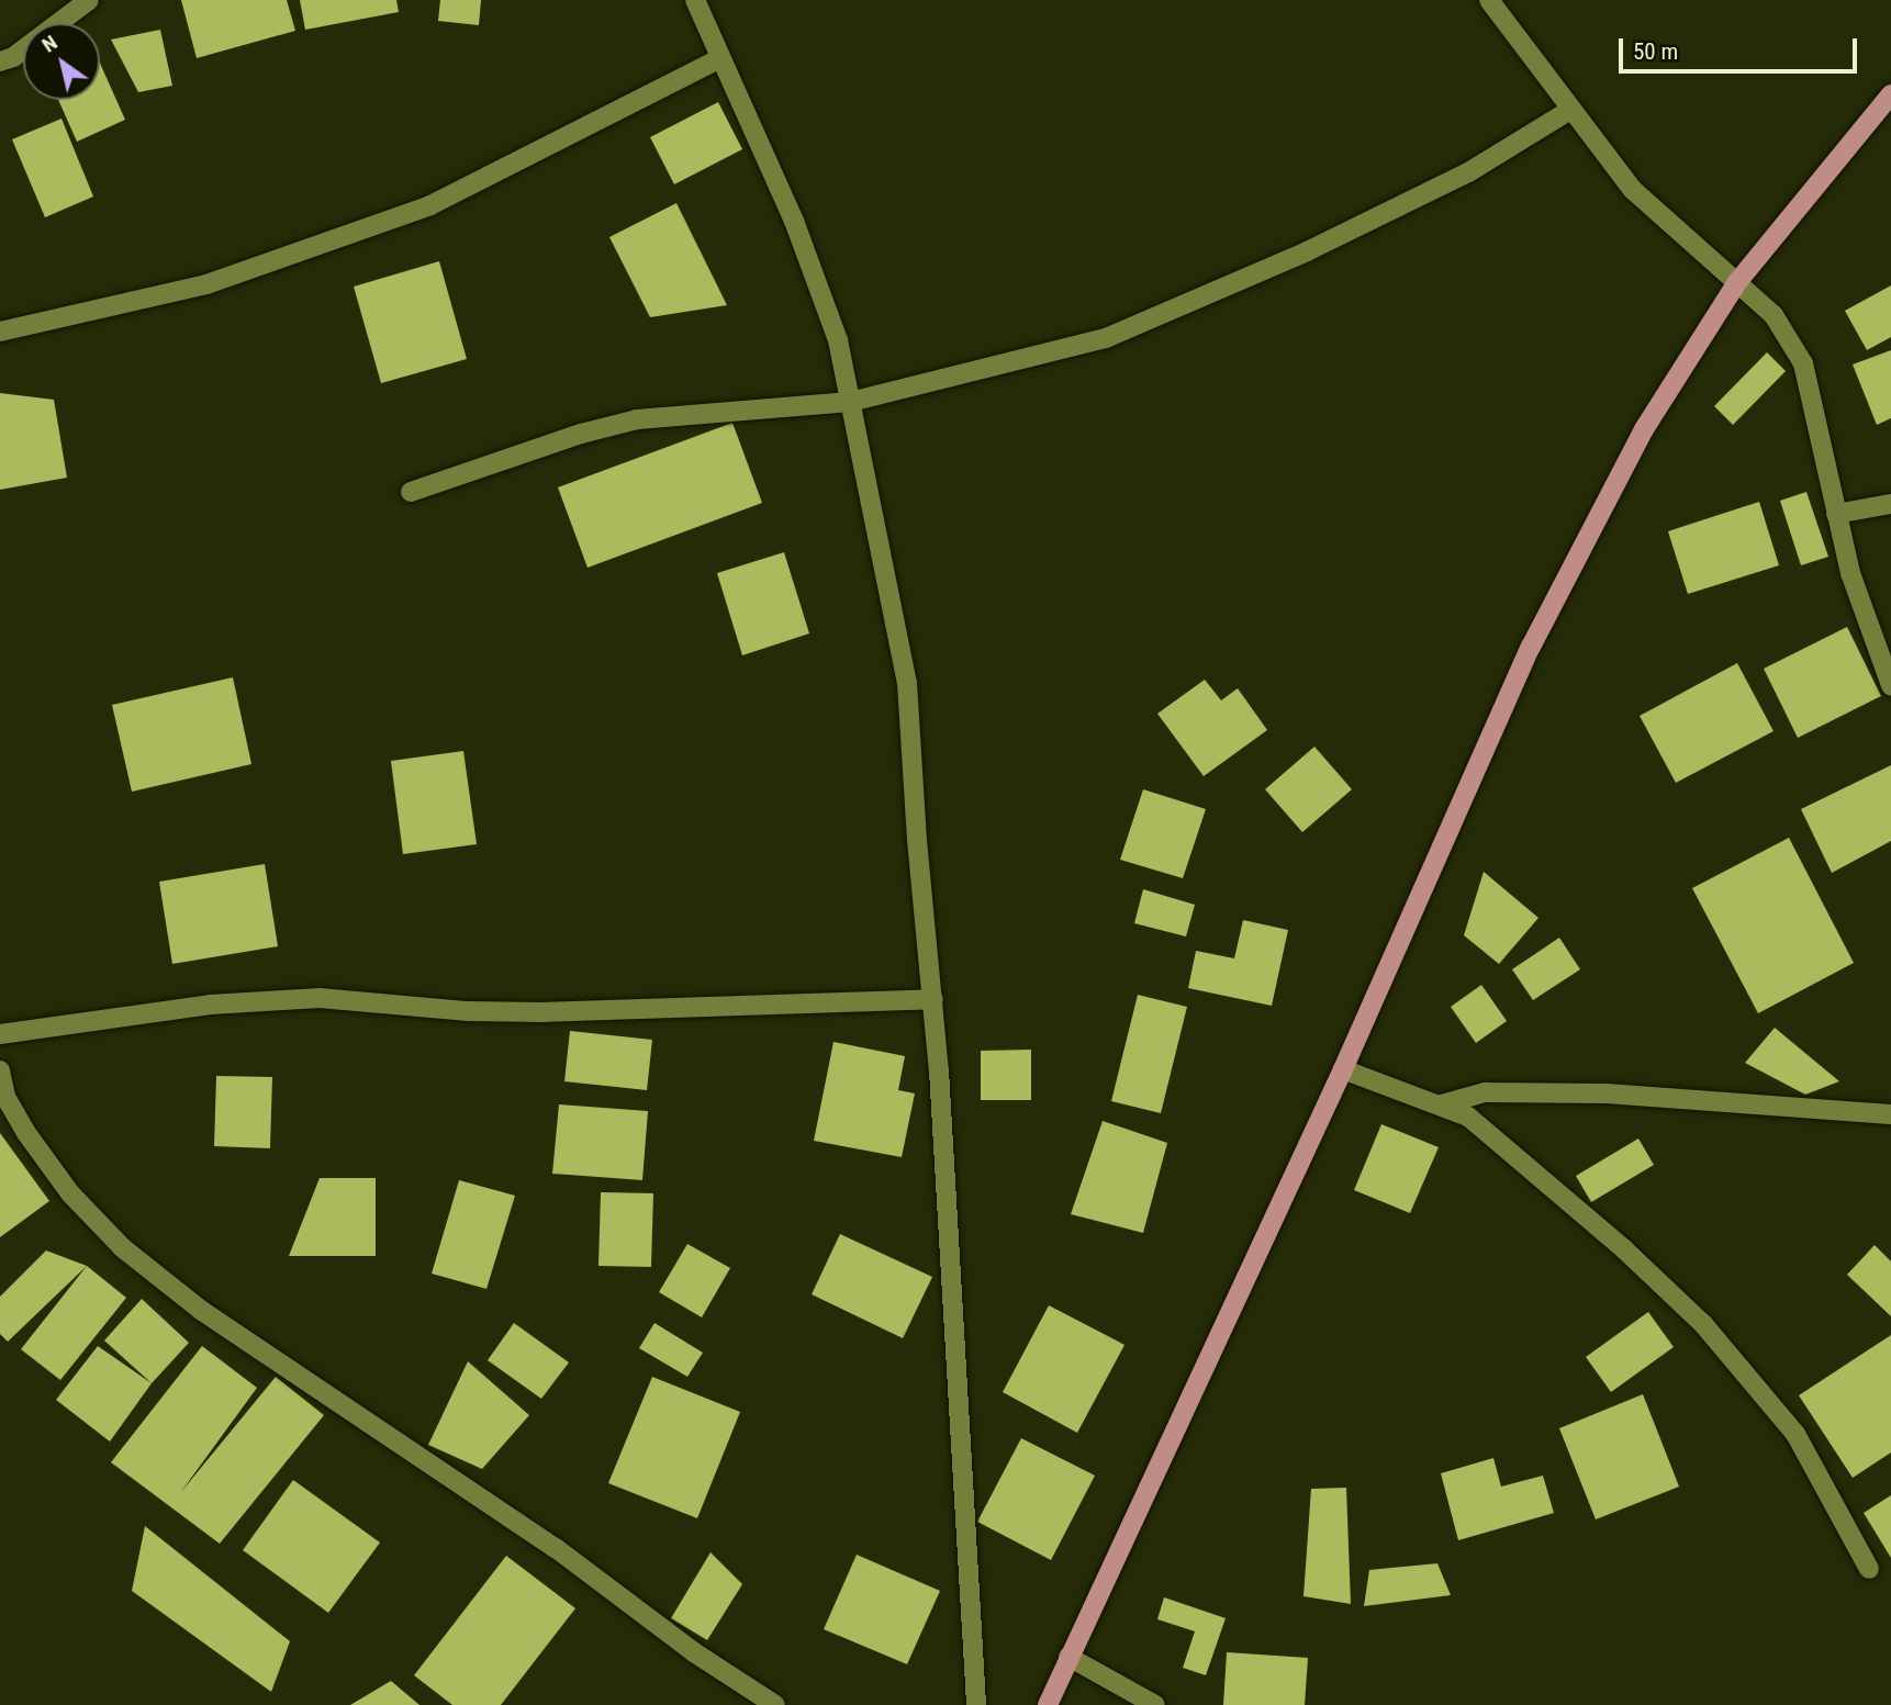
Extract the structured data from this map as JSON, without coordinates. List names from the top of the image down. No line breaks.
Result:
{"scale_bar":"50 m","north":"top left"}
